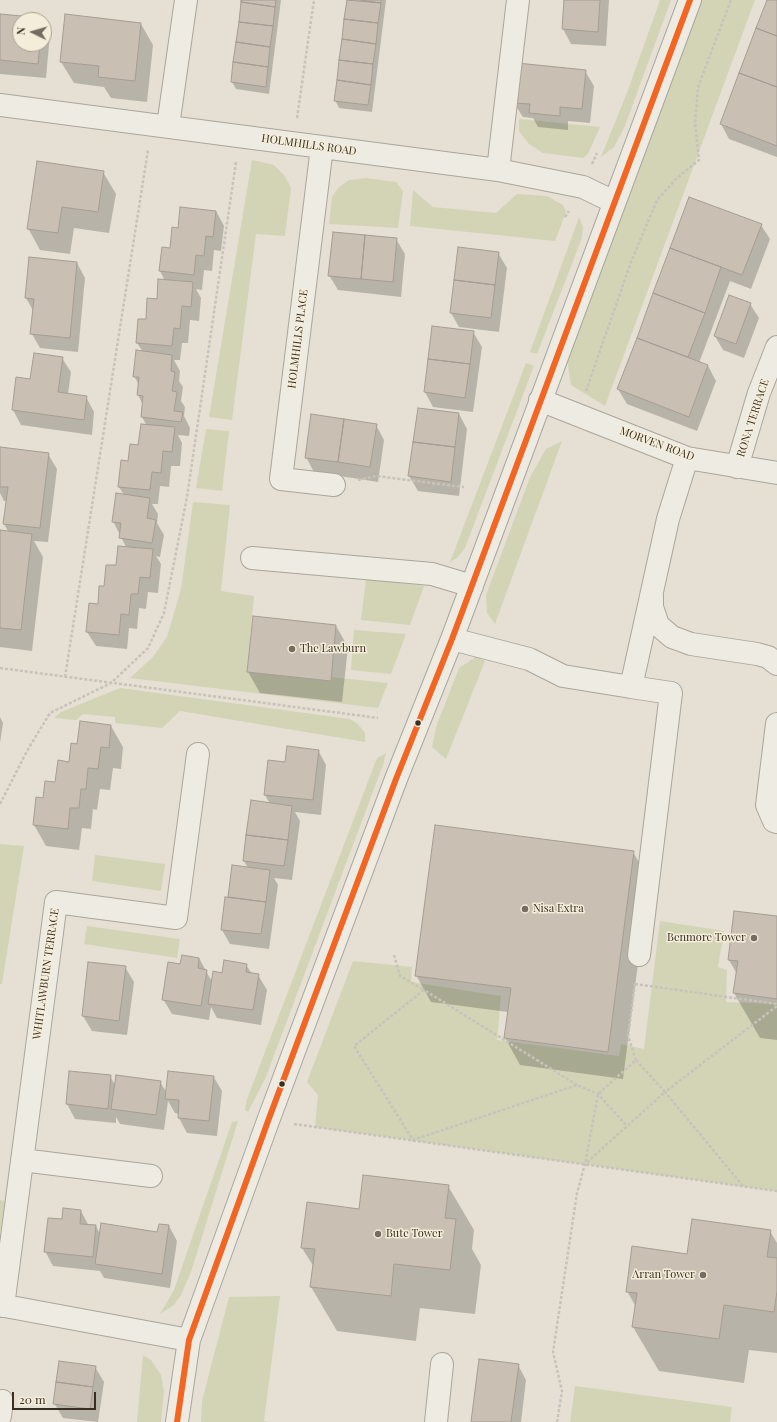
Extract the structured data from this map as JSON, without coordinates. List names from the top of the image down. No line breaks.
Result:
{"streets":{"street":["HOLMHILLS ROAD","HOLMHILLS PLACE","RONA TERRACE","MORVEN ROAD","WHITLAWBURN TERRACE"]},"crossings":[["HOLMHILLS ROAD","HOLMHILLS PLACE"],["RONA TERRACE","MORVEN ROAD"]],"places":["The Lawburn","Nisa Extra","Benmore Tower","Bute Tower","Arran Tower"],"scale_bar":"20 m","north":"left"}
